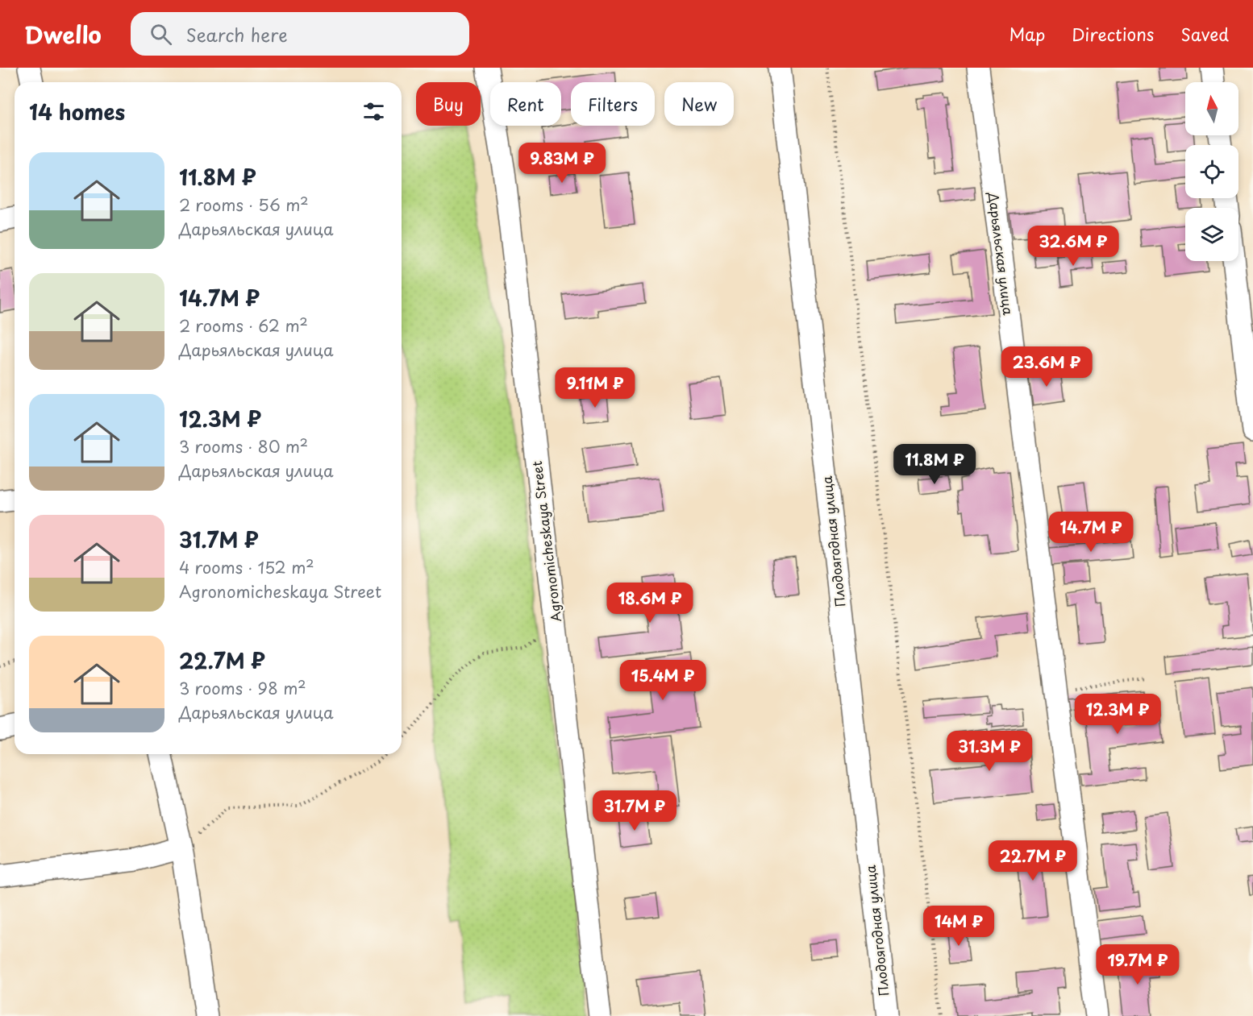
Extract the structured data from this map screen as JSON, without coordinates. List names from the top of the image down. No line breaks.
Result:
{"streets":{"street":["Дарьяльская улица","Agronomicheskaya Street","Плодоягодная улица"]},"north":"top","page":{"header":"Dwello","search":"Search here","nav":["Map","Directions","Saved"],"chip":["Buy","Rent","Filters","New"],"heading":"14 homes","list":[{"name":"11.8M ₽","note":"2 rooms · 56 m² · Дарьяльская улица"},{"name":"14.7M ₽","note":"2 rooms · 62 m² · Дарьяльская улица"},{"name":"12.3M ₽","note":"3 rooms · 80 m² · Дарьяльская улица"},{"name":"31.7M ₽","note":"4 rooms · 152 m² · Agronomicheskaya Street"},{"name":"22.7M ₽","note":"3 rooms · 98 m² · Дарьяльская улица"}],"price":["9.83M ₽","32.6M ₽","23.6M ₽","9.11M ₽","11.8M ₽","14.7M ₽","18.6M ₽","15.4M ₽","12.3M ₽","31.3M ₽","31.7M ₽","22.7M ₽","14M ₽","19.7M ₽"]}}
